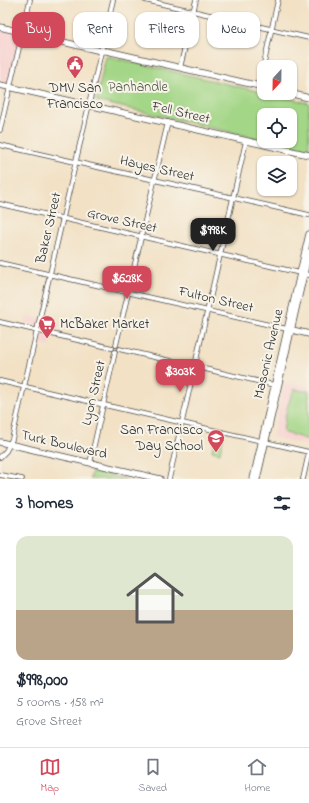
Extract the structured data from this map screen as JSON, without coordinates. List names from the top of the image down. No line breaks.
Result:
{"streets":{"main road":["Fell Street","Fulton Street","Masonic Avenue","Turk Boulevard"],"street":["Hayes Street","Grove Street","Baker Street","Lyon Street"]},"crossings":[["Fell Street","Baker Street"],["Fell Street","Lyon Street"],["Hayes Street","Baker Street"],["Hayes Street","Lyon Street"],["Grove Street","Baker Street"],["Grove Street","Masonic Avenue"],["Grove Street","Lyon Street"],["Baker Street","Fulton Street"],["Baker Street","Turk Boulevard"],["Fulton Street","Masonic Avenue"],["Fulton Street","Lyon Street"],["Lyon Street","Turk Boulevard"]],"parks":["Panhandle"],"places":{"public building":["DMV San Francisco"],"supermarket":["McBaker Market"],"school or university":["San Francisco Day School"]},"north":"bottom","page":{"chip":["Buy","Rent","Filters","New"],"price":["$998K","$628K","$303K"],"heading":"3 homes","list":[{"name":"$998,000","note":"5 rooms · 158 m² · Grove Street"}],"tabs":["Map","Saved","Home"]}}
